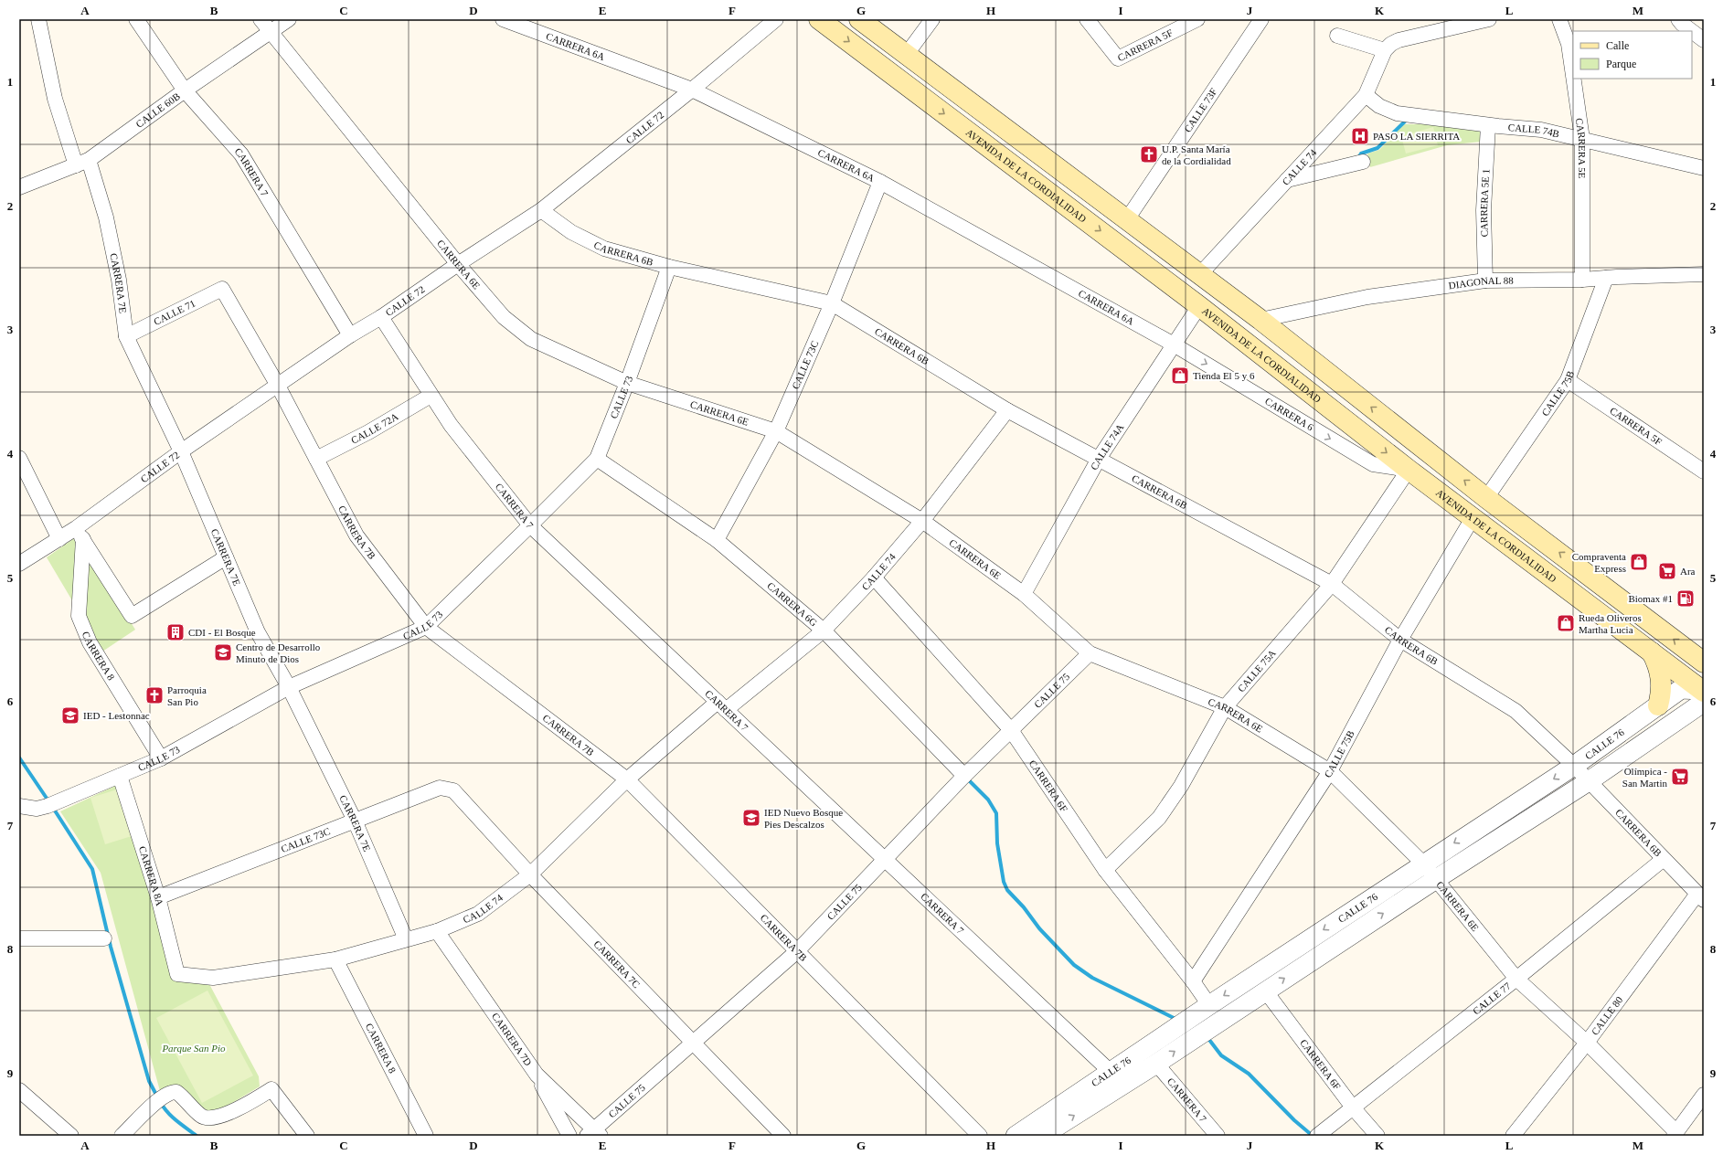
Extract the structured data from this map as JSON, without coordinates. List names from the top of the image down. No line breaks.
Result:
{"streets":{"main road":["AVENIDA DE LA CORDIALIDAD"],"street":["CARRERA 5F","CARRERA 6A","CALLE 60B","CALLE 73F","CALLE 72","CALLE 74B","CARRERA 5E","CALLE 74","CARRERA 7","CARRERA 5E 1","CARRERA 6B","CARRERA 6E","CARRERA 7E","DIAGONAL 88","CALLE 71","CALLE 73C","CALLE 75B","CALLE 73","CARRERA 6","CALLE 72A","CALLE 74A","CARRERA 7B","CARRERA 6G","CARRERA 8","CALLE 75A","CALLE 75","CALLE 76","CARRERA 6F","CARRERA 8A","CARRERA 7C","CALLE 77","CALLE 80","CARRERA 7D"]},"crossings":[["CARRERA 5F","CALLE 75B"],["CARRERA 6A","CALLE 72"],["CARRERA 6A","CALLE 73C"],["CARRERA 6A","CARRERA 6"],["CARRERA 6A","CALLE 74A"],["CALLE 60B","CARRERA 7"],["CALLE 60B","CARRERA 6E"],["CALLE 60B","CARRERA 7E"],["CALLE 72","CARRERA 7"],["CALLE 72","CARRERA 6B"],["CALLE 72","CARRERA 6E"],["CALLE 72","CARRERA 7E"],["CALLE 72","CARRERA 7B"],["CALLE 72","CARRERA 8"],["CALLE 74B","CARRERA 5E"],["CALLE 74B","CALLE 74"],["CALLE 74B","CARRERA 5E 1"],["CARRERA 5E","DIAGONAL 88"],["CALLE 74","CARRERA 7"],["CALLE 74","CARRERA 6B"],["CALLE 74","CARRERA 6E"],["CALLE 74","CARRERA 7E"],["CALLE 74","CARRERA 7B"],["CALLE 74","CARRERA 6G"],["CALLE 74","CARRERA 8"],["CALLE 74","CARRERA 6F"],["CALLE 74","CARRERA 8A"],["CALLE 74","CARRERA 7C"],["CALLE 74","CARRERA 7D"],["CARRERA 7","CALLE 73"],["CARRERA 7","CALLE 72A"],["CARRERA 7","CALLE 75"],["CARRERA 7","CALLE 76"],["AVENIDA DE LA CORDIALIDAD","CALLE 75B"],["AVENIDA DE LA CORDIALIDAD","CARRERA 6"],["AVENIDA DE LA CORDIALIDAD","CALLE 74A"],["AVENIDA DE LA CORDIALIDAD","CALLE 75A"],["AVENIDA DE LA CORDIALIDAD","CALLE 76"],["CARRERA 5E 1","DIAGONAL 88"],["CARRERA 6B","CALLE 73C"],["CARRERA 6B","CALLE 75B"],["CARRERA 6B","CALLE 73"],["CARRERA 6B","CALLE 74A"],["CARRERA 6B","CALLE 75A"],["CARRERA 6B","CALLE 76"],["CARRERA 6B","CALLE 77"],["CARRERA 6B","CALLE 80"],["CARRERA 6E","CALLE 73C"],["CARRERA 6E","CALLE 75B"],["CARRERA 6E","CALLE 73"],["CARRERA 6E","CALLE 74A"],["CARRERA 6E","CALLE 75A"],["CARRERA 6E","CALLE 75"],["CARRERA 6E","CALLE 76"],["CARRERA 6E","CALLE 77"],["CARRERA 6E","CALLE 80"],["CARRERA 7E","CALLE 71"],["CARRERA 7E","CALLE 73C"],["CARRERA 7E","CALLE 73"],["DIAGONAL 88","CALLE 75B"],["CALLE 71","CARRERA 7B"],["CALLE 73C","CARRERA 6G"],["CALLE 73C","CARRERA 8A"],["CALLE 73C","CARRERA 7C"],["CALLE 75B","CARRERA 6F"],["CALLE 73","CARRERA 7B"],["CALLE 73","CARRERA 6G"],["CALLE 73","CARRERA 8"],["CALLE 73","CARRERA 8A"],["CARRERA 6","CALLE 74A"],["CARRERA 6","CALLE 75A"],["CALLE 72A","CARRERA 7B"],["CARRERA 7B","CALLE 75"],["CARRERA 6G","CALLE 75"],["CALLE 75A","CARRERA 6F"],["CALLE 75","CARRERA 6F"],["CALLE 75","CARRERA 7C"],["CALLE 75","CARRERA 7D"],["CALLE 76","CARRERA 6F"],["CARRERA 6F","CALLE 77"]],"one_way":["CARRERA 6"],"parks":["Parque San Pio"],"places":{"hospital":["PASO LA SIERRITA"],"church":["U.P. Santa María de la Cordialidad","Parroquia San Pio"],"shop":["Tienda El 5 y 6","Compraventa Express","Rueda Oliveros Martha Lucia"],"supermarket":["Ara","Olímpica - San Martin"],"fuel station":["Biomax #1"],"building":["CDI - El Bosque"],"school or university":["Centro de Desarrollo Minuto de Dios","IED - Lestonnac","IED Nuevo Bosque Pies Descalzos"]},"legend":["Calle","Parque"],"grid":{"columns":["A","B","C","D","E","F","G","H","I","J","K","L","M"],"rows":["1","2","3","4","5","6","7","8","9"]}}
